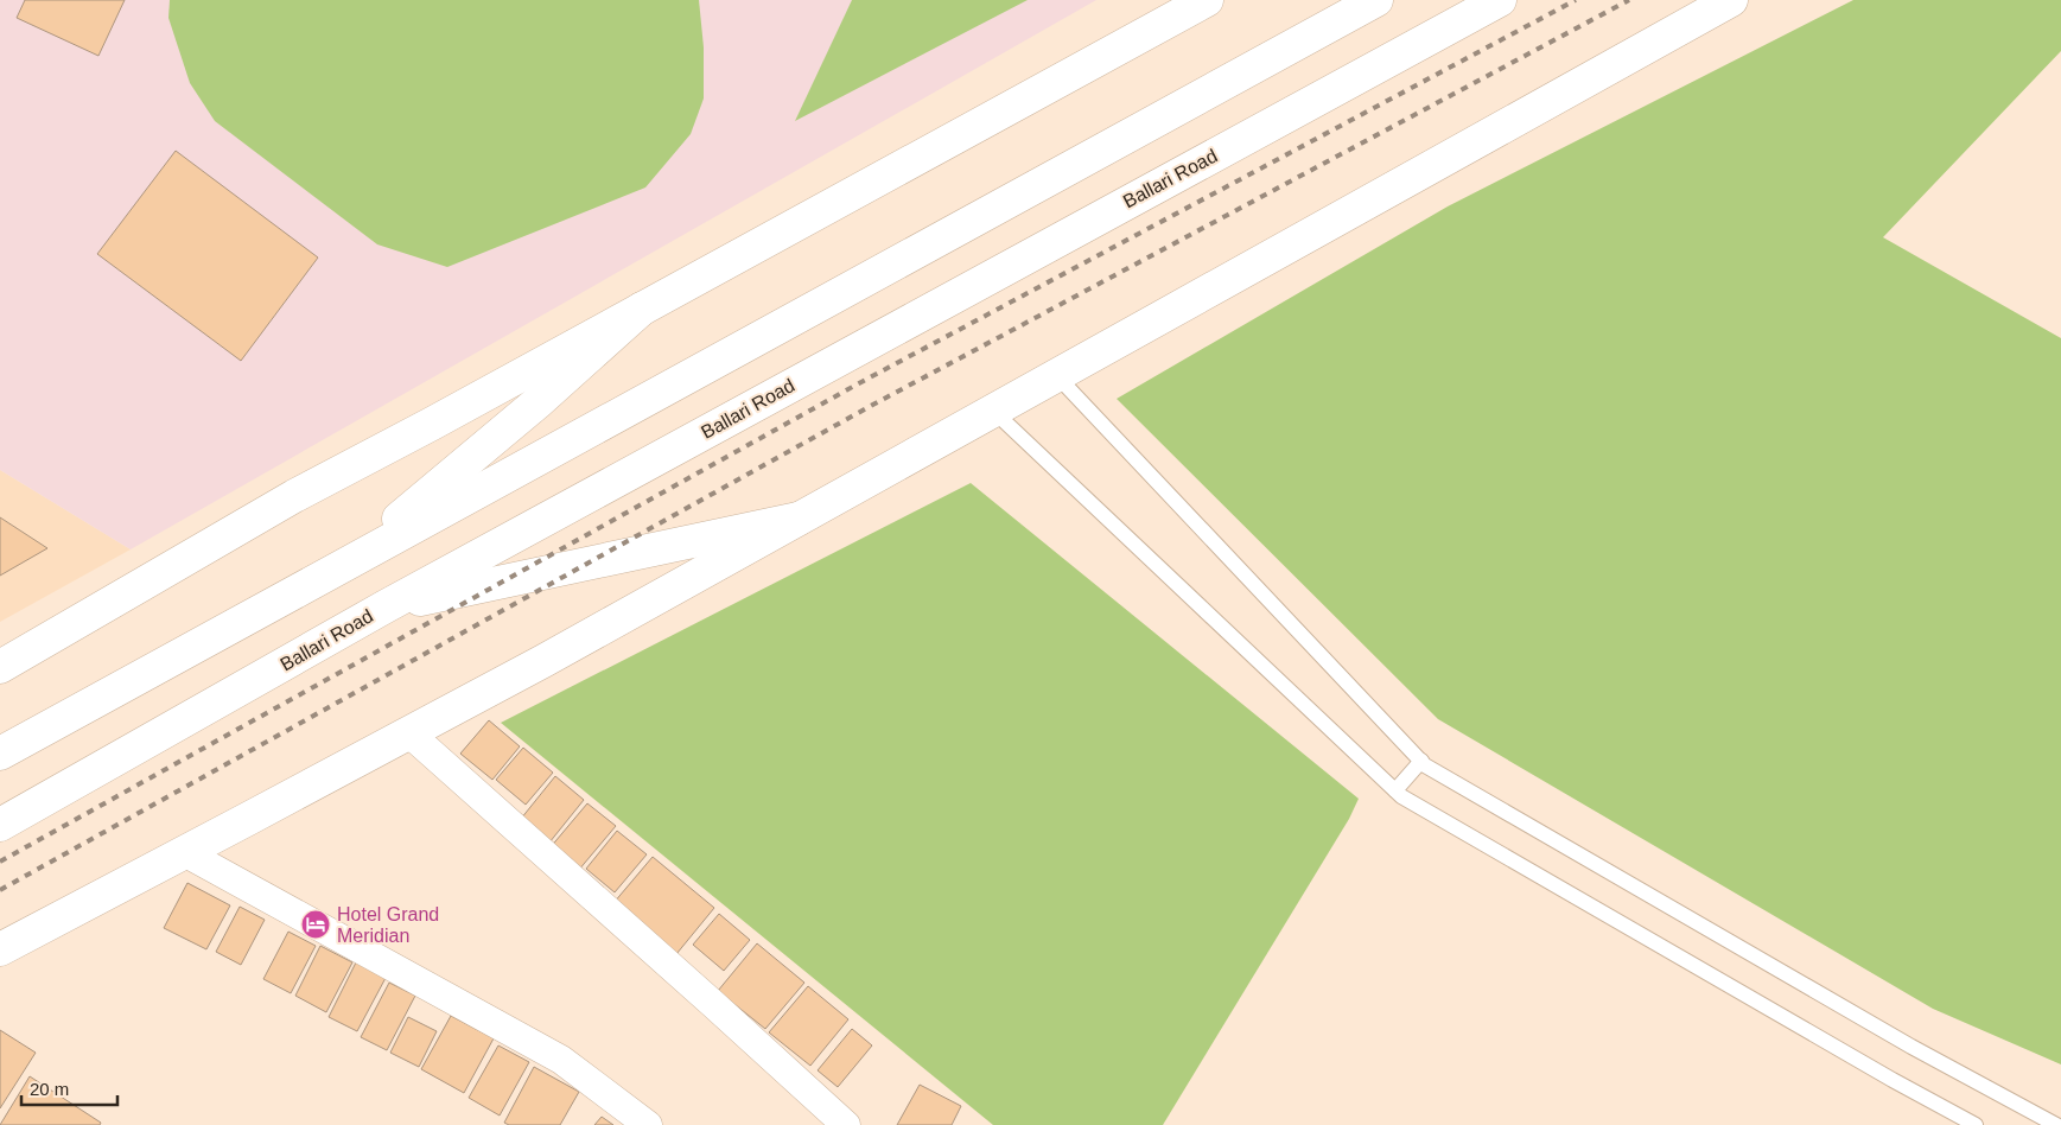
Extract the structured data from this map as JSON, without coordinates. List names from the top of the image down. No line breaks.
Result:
{"streets":{"main road":["Ballari Road"]},"places":{"hotel":["Hotel Grand Meridian"]},"scale_bar":"20 m"}
